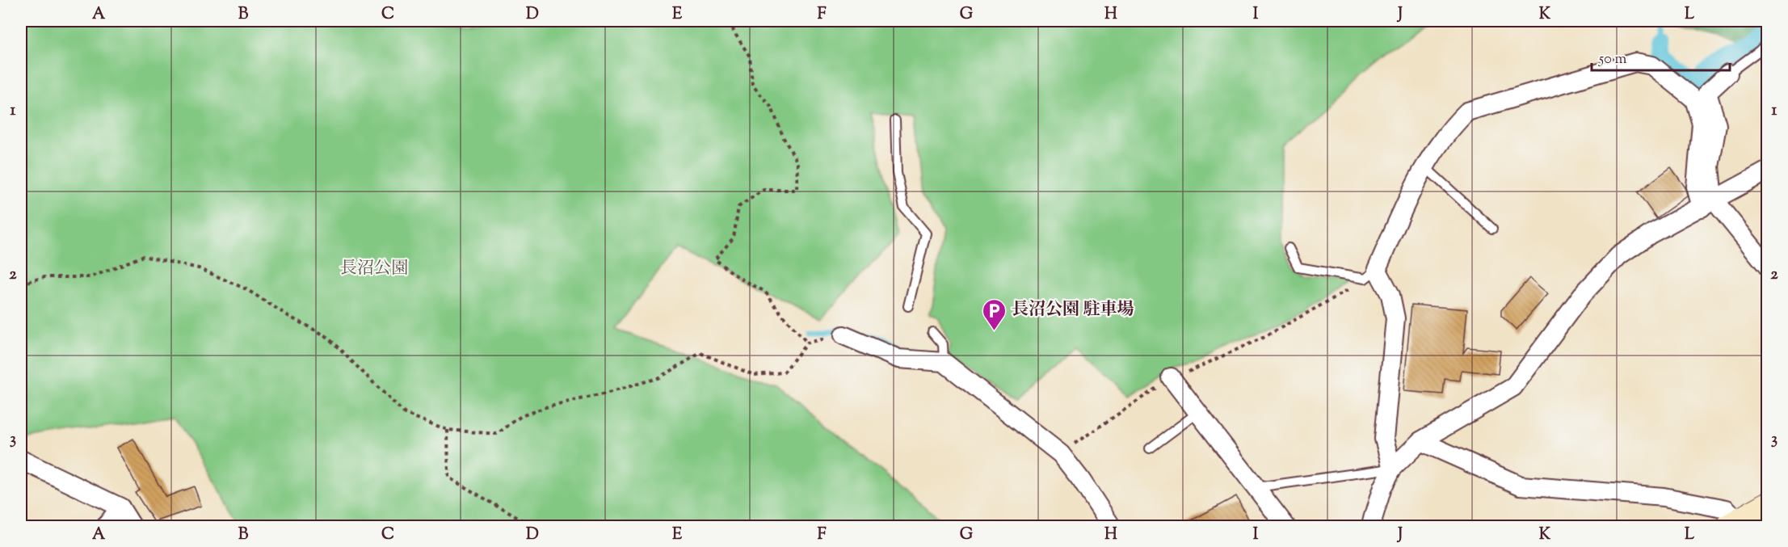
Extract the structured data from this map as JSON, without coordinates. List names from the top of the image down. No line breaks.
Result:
{"parks":["長沼公園"],"places":{"parking":["長沼公園 駐車場"]},"scale_bar":"50 m","grid":{"columns":["A","B","C","D","E","F","G","H","I","J","K","L"],"rows":["1","2","3"]}}
